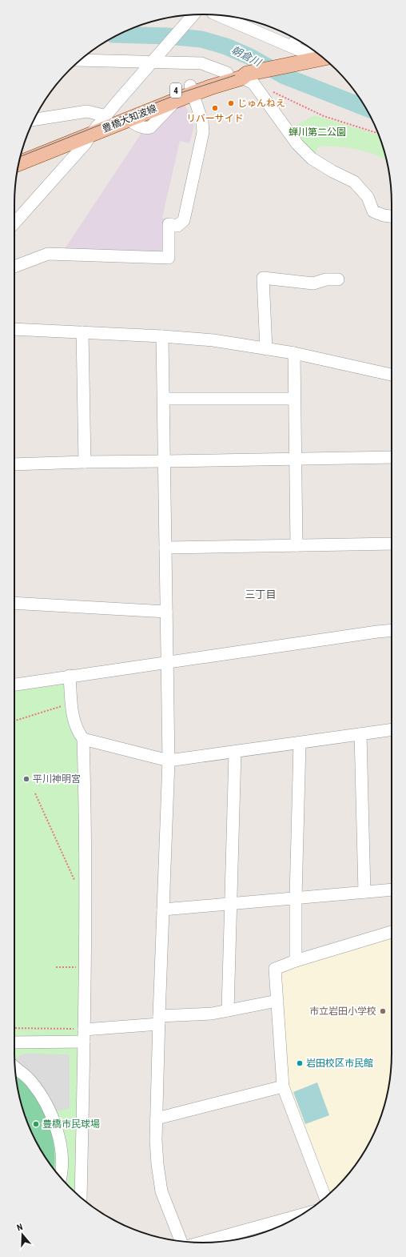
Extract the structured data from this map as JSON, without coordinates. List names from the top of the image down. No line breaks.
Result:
{"streets":{"main road":["4","豊橋大知波線"]},"districts":["三丁目"],"water":["朝倉川"],"parks":["蝉川第二公園"],"places":["じゅんねえ","リバーサイド","平川神明宮","市立岩田小学校","岩田校区市民館","豊橋市民球場"],"north":"top"}
